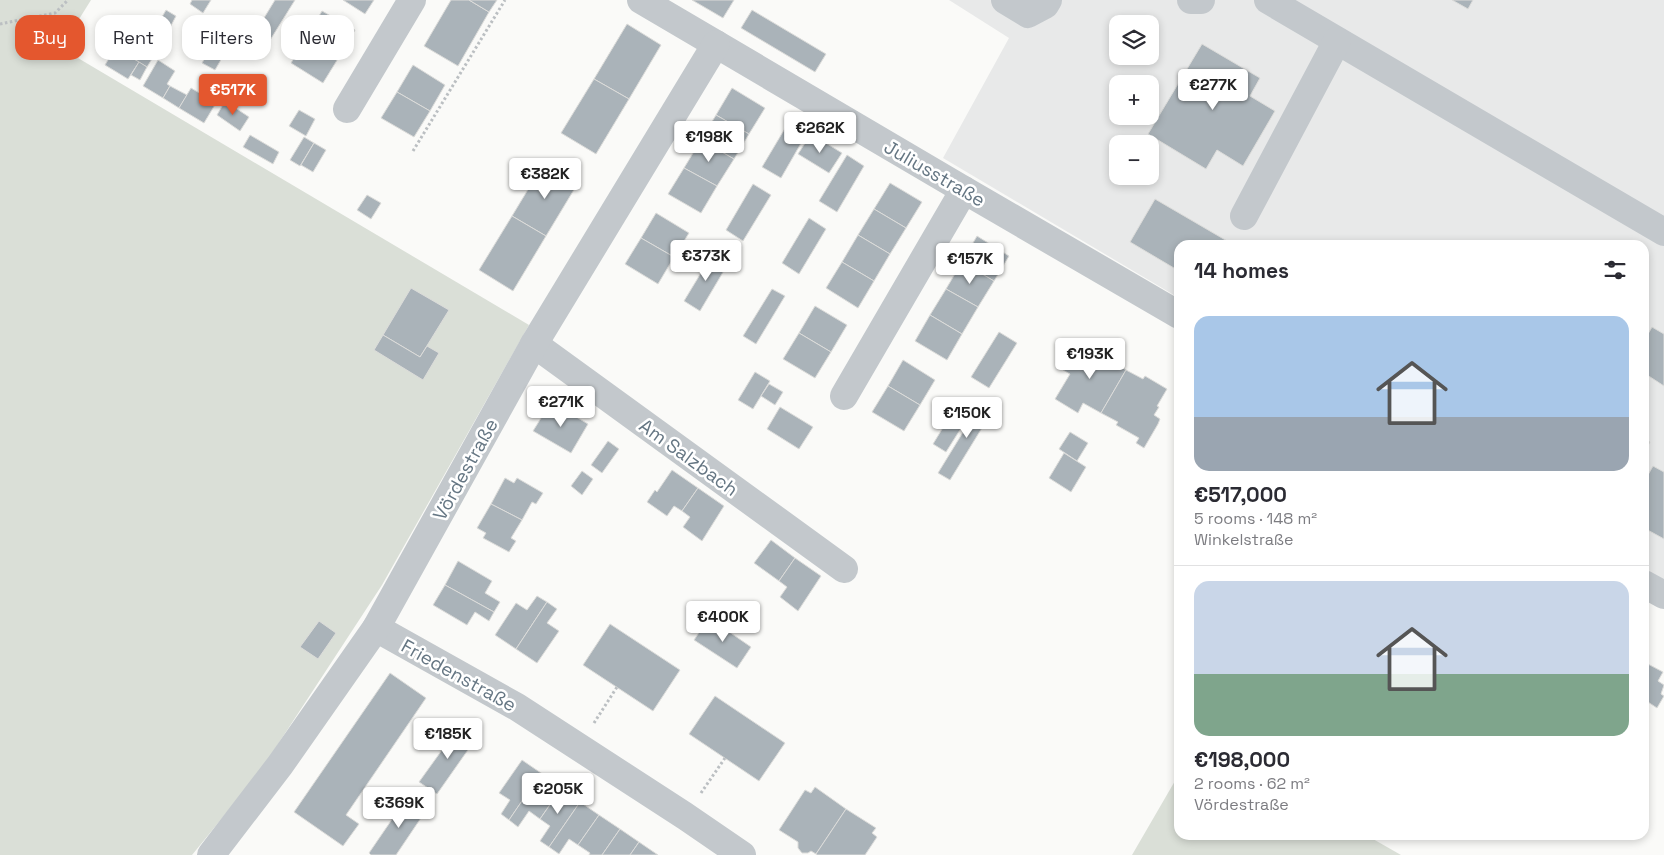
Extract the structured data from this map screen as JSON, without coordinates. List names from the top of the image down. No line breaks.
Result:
{"streets":{"street":["Juliusstraße","Am Salzbach","Vördestraße","Friedenstraße"]},"crossings":[["Juliusstraße","Vördestraße"],["Am Salzbach","Vördestraße"],["Vördestraße","Friedenstraße"]],"page":{"map_buttons":["+","−"],"chip":["Buy","Rent","Filters","New"],"price":["€277K","€517K","€262K","€198K","€382K","€373K","€157K","€193K","€271K","€150K","€400K","€185K","€205K","€369K"],"heading":"14 homes","list":[{"name":"€517,000","note":"5 rooms · 148 m² · Winkelstraße"},{"name":"€198,000","note":"2 rooms · 62 m² · Vördestraße"}]}}
